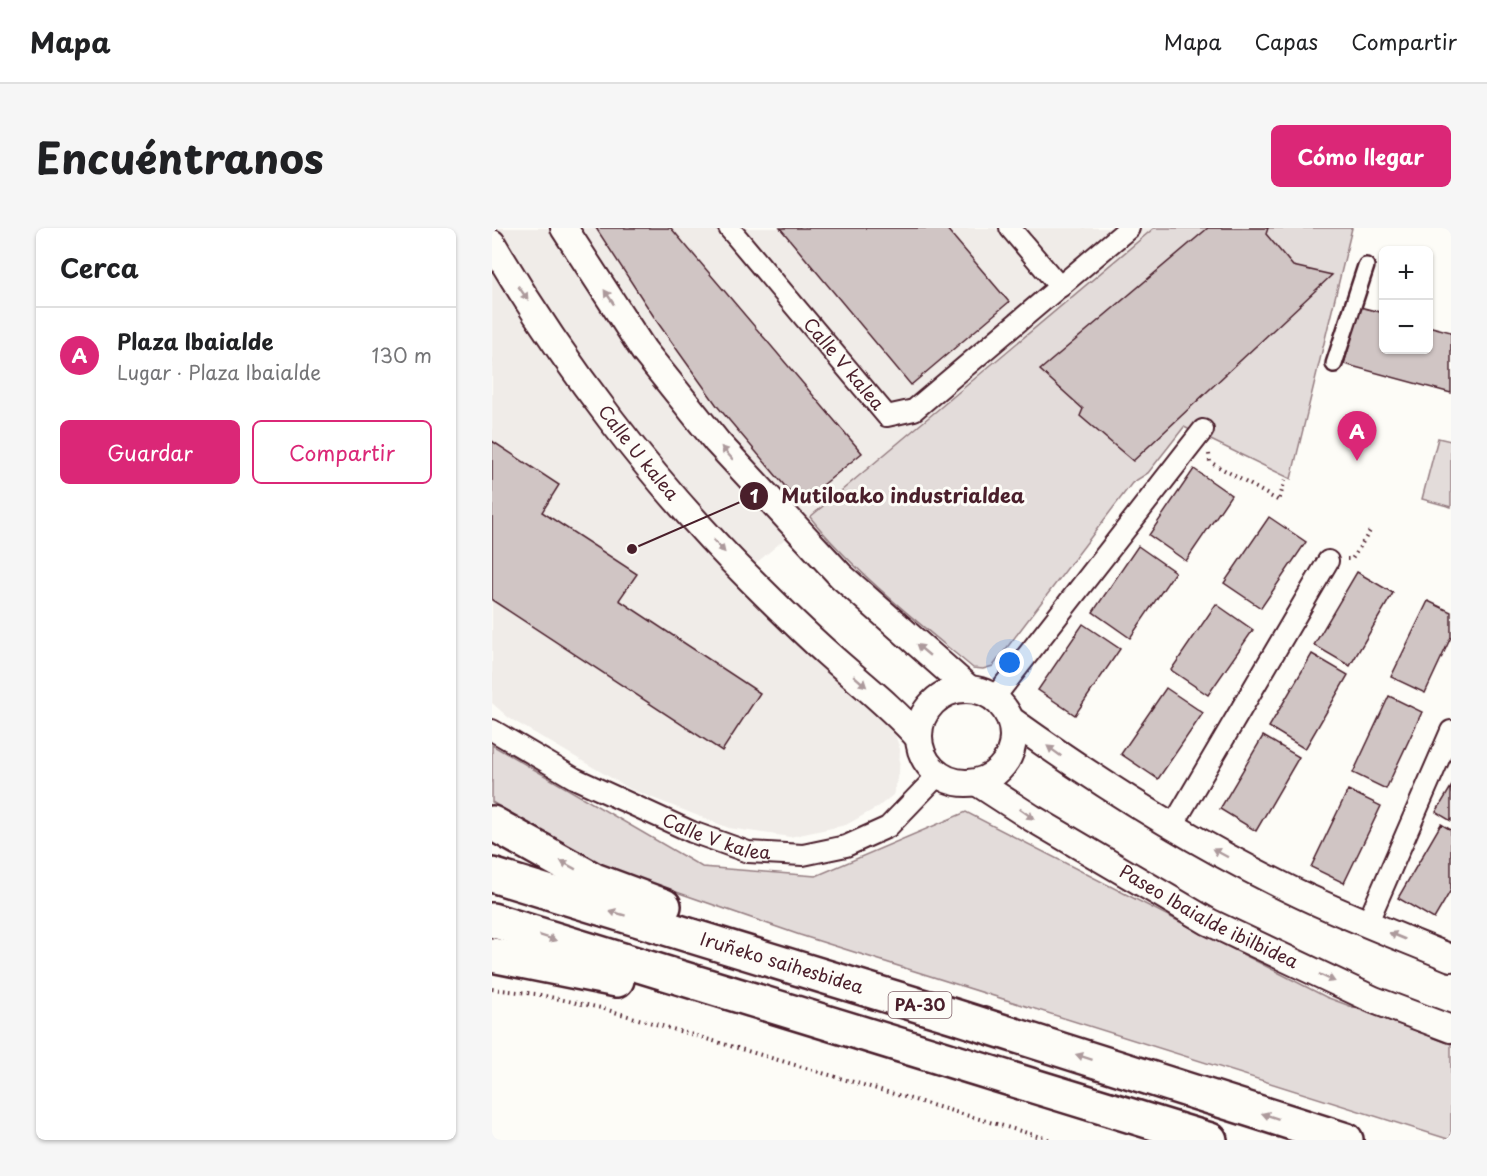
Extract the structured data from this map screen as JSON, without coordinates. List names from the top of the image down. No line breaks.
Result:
{"streets":{"highway":["Iruñeko saihesbidea","PA-30"],"street":["Calle V kalea","Calle U kalea","Paseo Ibaialde ibilbidea"]},"crossings":[["Calle V kalea","Calle U kalea"],["Calle V kalea","Paseo Ibaialde ibilbidea"],["Calle U kalea","Paseo Ibaialde ibilbidea"]],"places":["Mutiloako industrialdea"],"page":{"header":"Mapa","nav":["Mapa","Capas","Compartir"],"title":"Encuéntranos","buttons":["Cómo llegar",["Guardar","Compartir"]],"heading":"Cerca","map_buttons":["+","−"],"list":[{"mark":"A","name":"Plaza Ibaialde","note":"Lugar · Plaza Ibaialde","value":"130 m"}],"pins":"A"}}
